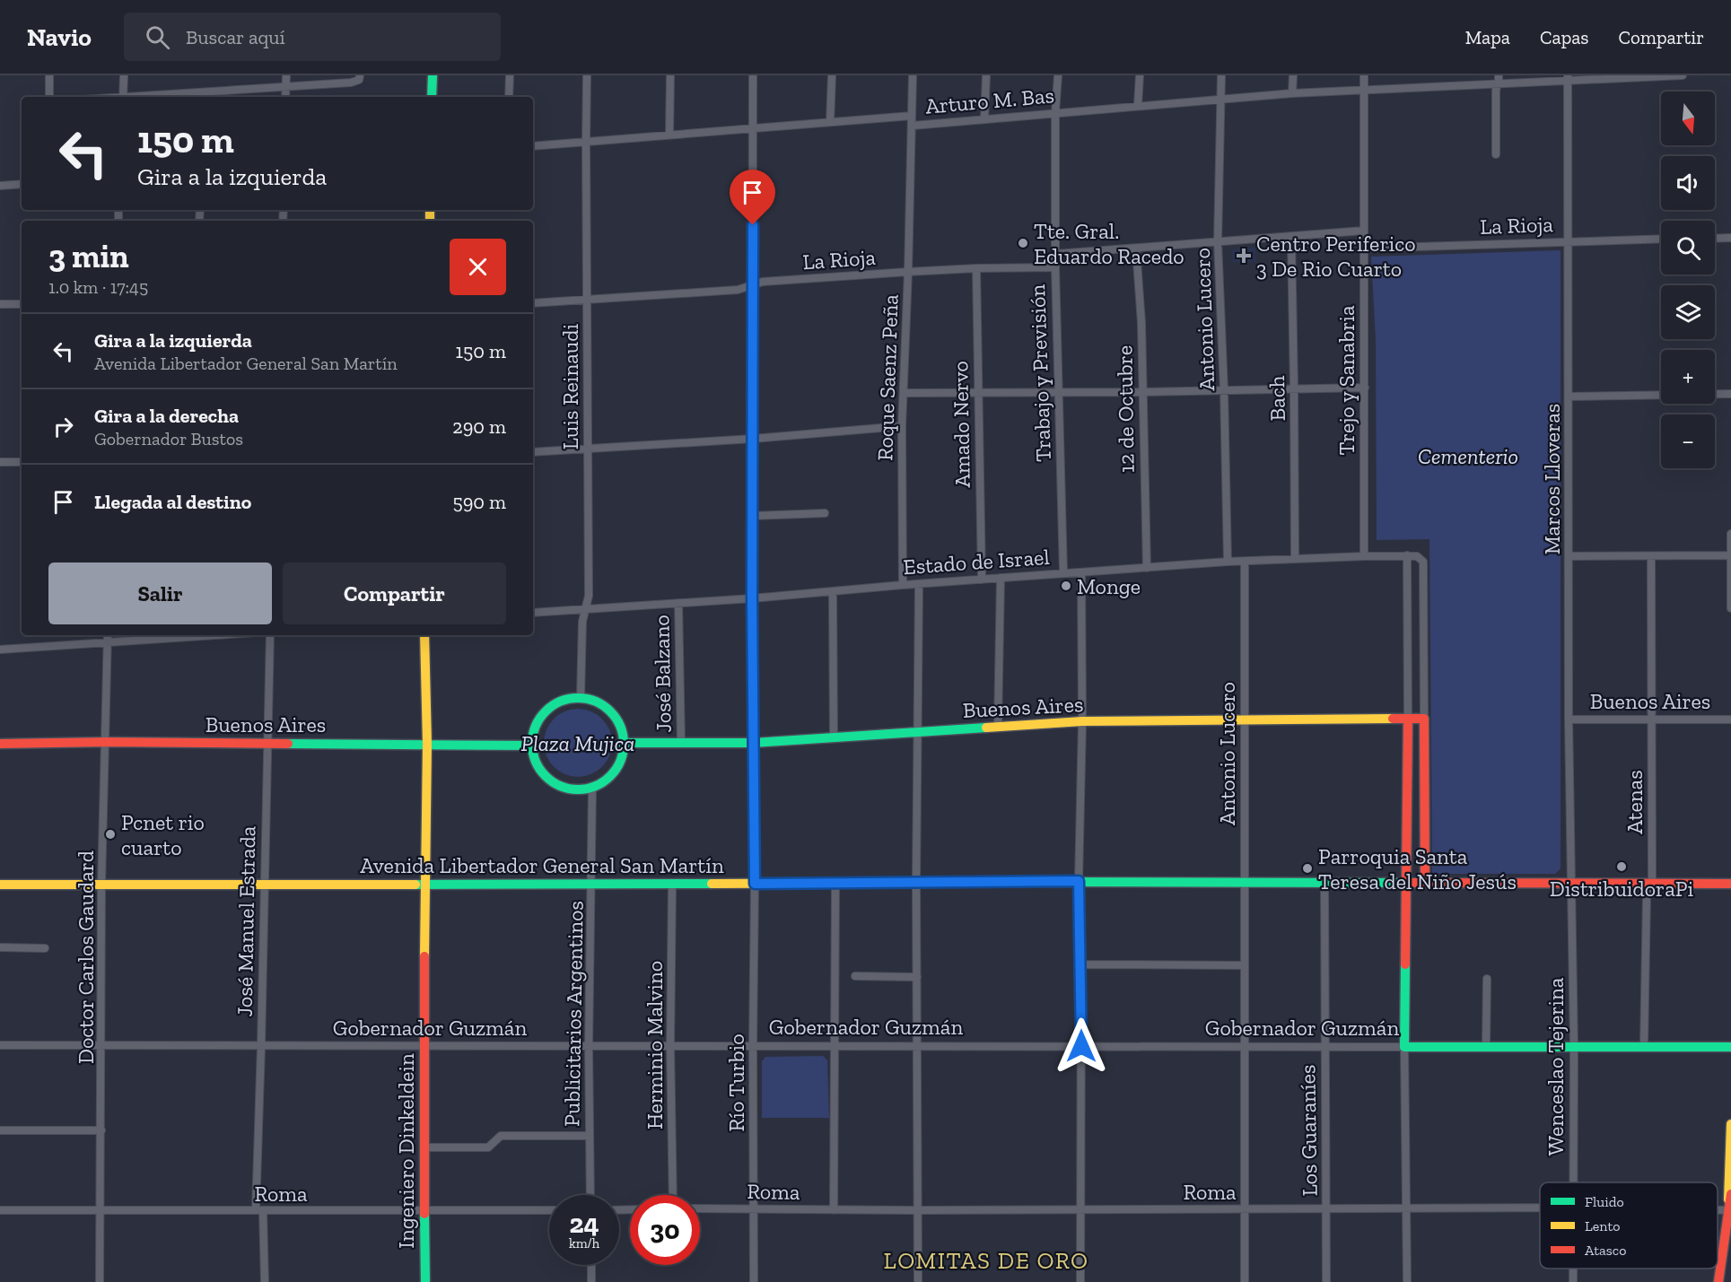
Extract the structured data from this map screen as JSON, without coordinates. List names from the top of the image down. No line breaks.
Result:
{"streets":{"main road":["Buenos Aires","Avenida Libertador General San Martín","Gobernador Guzmán","Ingeniero Dinkeldein"],"street":["Arturo M. Bas","La Rioja","Antonio Lucero","Trabajo y Previsión","Roque Saenz Peña","Trejo y Sanabria","Luis Reinaudi","Bach","12 de Octubre","Amado Nervo","Marcos Lloveras","Estado de Israel","José Balzano","Atenas","José Manuel Estrada","Doctor Carlos Gaudard","Publicitarios Argentinos","Herminio Malvino","Wenceslao Tejerina","Río Turbio","Los Guaraníes","Roma"]},"crossings":[["Arturo M. Bas","Antonio Lucero"],["Arturo M. Bas","Trabajo y Previsión"],["Arturo M. Bas","Roque Saenz Peña"],["Arturo M. Bas","Trejo y Sanabria"],["Arturo M. Bas","Luis Reinaudi"],["Arturo M. Bas","Marcos Lloveras"],["Arturo M. Bas","Río Turbio"],["La Rioja","Trabajo y Previsión"],["La Rioja","Roque Saenz Peña"],["La Rioja","Trejo y Sanabria"],["La Rioja","Luis Reinaudi"],["La Rioja","Amado Nervo"],["La Rioja","Marcos Lloveras"],["La Rioja","Río Turbio"],["Antonio Lucero","Estado de Israel"],["Antonio Lucero","Buenos Aires"],["Antonio Lucero","Avenida Libertador General San Martín"],["Antonio Lucero","Gobernador Guzmán"],["Antonio Lucero","Roma"],["Trabajo y Previsión","Estado de Israel"],["Roque Saenz Peña","Estado de Israel"],["Trejo y Sanabria","Estado de Israel"],["Luis Reinaudi","Estado de Israel"],["Luis Reinaudi","Buenos Aires"],["Luis Reinaudi","Publicitarios Argentinos"],["Bach","Estado de Israel"],["12 de Octubre","Estado de Israel"],["Amado Nervo","Estado de Israel"],["Marcos Lloveras","Buenos Aires"],["Marcos Lloveras","Avenida Libertador General San Martín"],["Marcos Lloveras","Wenceslao Tejerina"],["Estado de Israel","José Balzano"],["Estado de Israel","Buenos Aires"],["Estado de Israel","Río Turbio"],["José Balzano","Buenos Aires"],["Buenos Aires","Atenas"],["Buenos Aires","José Manuel Estrada"],["Buenos Aires","Doctor Carlos Gaudard"],["Buenos Aires","Publicitarios Argentinos"],["Buenos Aires","Río Turbio"],["Buenos Aires","Ingeniero Dinkeldein"],["Atenas","Avenida Libertador General San Martín"],["Atenas","Gobernador Guzmán"],["Avenida Libertador General San Martín","José Manuel Estrada"],["Avenida Libertador General San Martín","Doctor Carlos Gaudard"],["Avenida Libertador General San Martín","Publicitarios Argentinos"],["Avenida Libertador General San Martín","Herminio Malvino"],["Avenida Libertador General San Martín","Wenceslao Tejerina"],["Avenida Libertador General San Martín","Río Turbio"],["Avenida Libertador General San Martín","Los Guaraníes"],["Avenida Libertador General San Martín","Ingeniero Dinkeldein"],["José Manuel Estrada","Gobernador Guzmán"],["José Manuel Estrada","Roma"],["Doctor Carlos Gaudard","Gobernador Guzmán"],["Doctor Carlos Gaudard","Roma"],["Publicitarios Argentinos","Gobernador Guzmán"],["Gobernador Guzmán","Herminio Malvino"],["Gobernador Guzmán","Wenceslao Tejerina"],["Gobernador Guzmán","Río Turbio"],["Gobernador Guzmán","Los Guaraníes"],["Gobernador Guzmán","Ingeniero Dinkeldein"],["Río Turbio","Roma"],["Los Guaraníes","Roma"],["Ingeniero Dinkeldein","Roma"]],"districts":["LOMITAS DE ORO"],"parks":["Cementerio","Plaza Mujica"],"places":{"other":["Tte. Gral. Eduardo Racedo","Monge","Pcnet rio cuarto","DistribuidoraPi","Parroquia Santa Teresa del Niño Jesús"],"health":["Centro Periferico 3 De Rio Cuarto"]},"legend":["Fluido","Lento","Atasco"],"north":"bottom","page":{"header":"Navio","search":"Buscar aquí","nav":["Mapa","Capas","Compartir"],"map_buttons":["+","−"],"turn":["150 m","Gira a la izquierda"],"heading":["3 min","1.0 km · 17:45"],"list":[{"name":"Gira a la izquierda","note":"Avenida Libertador General San Martín","value":"150 m"},{"name":"Gira a la derecha","note":"Gobernador Bustos","value":"290 m"},{"name":"Llegada al destino","value":"590 m"}],"buttons":["Salir","Compartir"],"speed":"24 km/h","limit":"30"}}
